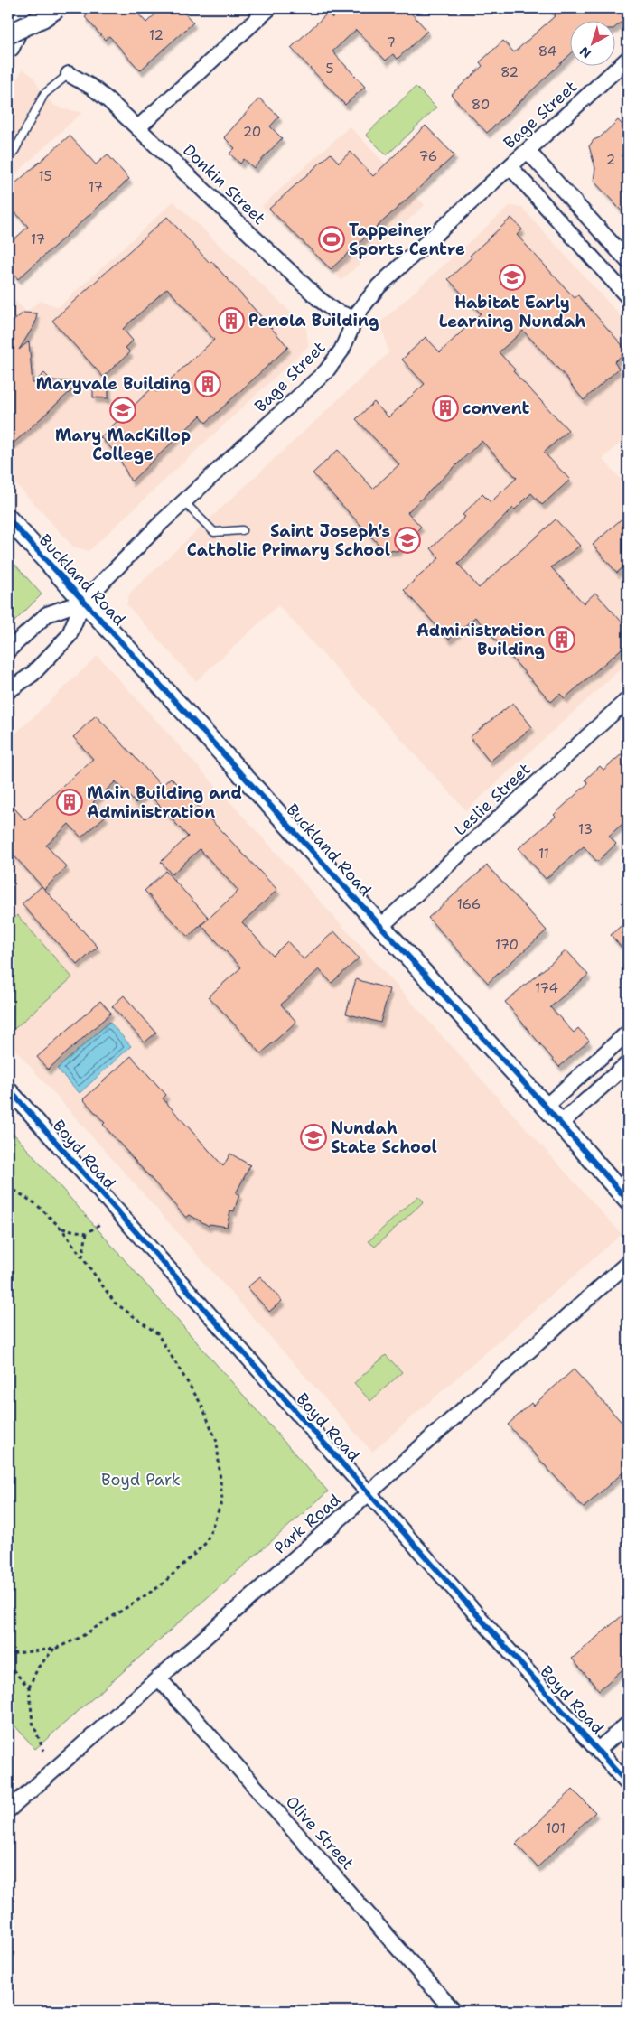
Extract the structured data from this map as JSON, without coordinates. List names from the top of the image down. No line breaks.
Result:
{"streets":{"street":["Bage Street","Donkin Street","Buckland Road","Leslie Street","Boyd Road","Park Road","Olive Street"]},"crossings":[["Bage Street","Donkin Street"],["Bage Street","Buckland Road"],["Buckland Road","Leslie Street"],["Boyd Road","Park Road"],["Park Road","Olive Street"]],"parks":["Boyd Park"],"places":{"sports":["Tappeiner Sports Centre"],"school or university":["Habitat Early Learning Nundah","Mary MacKillop College","Saint Joseph's Catholic Primary School","Nundah State School"],"building":["Penola Building","Maryvale Building","convent","Administration Building","Main Building and Administration"]},"house_numbers":["12","7","84","5","82","80","20","76","2","15","17","17","13","11","166","170","174","101"],"north":"bottom left"}
